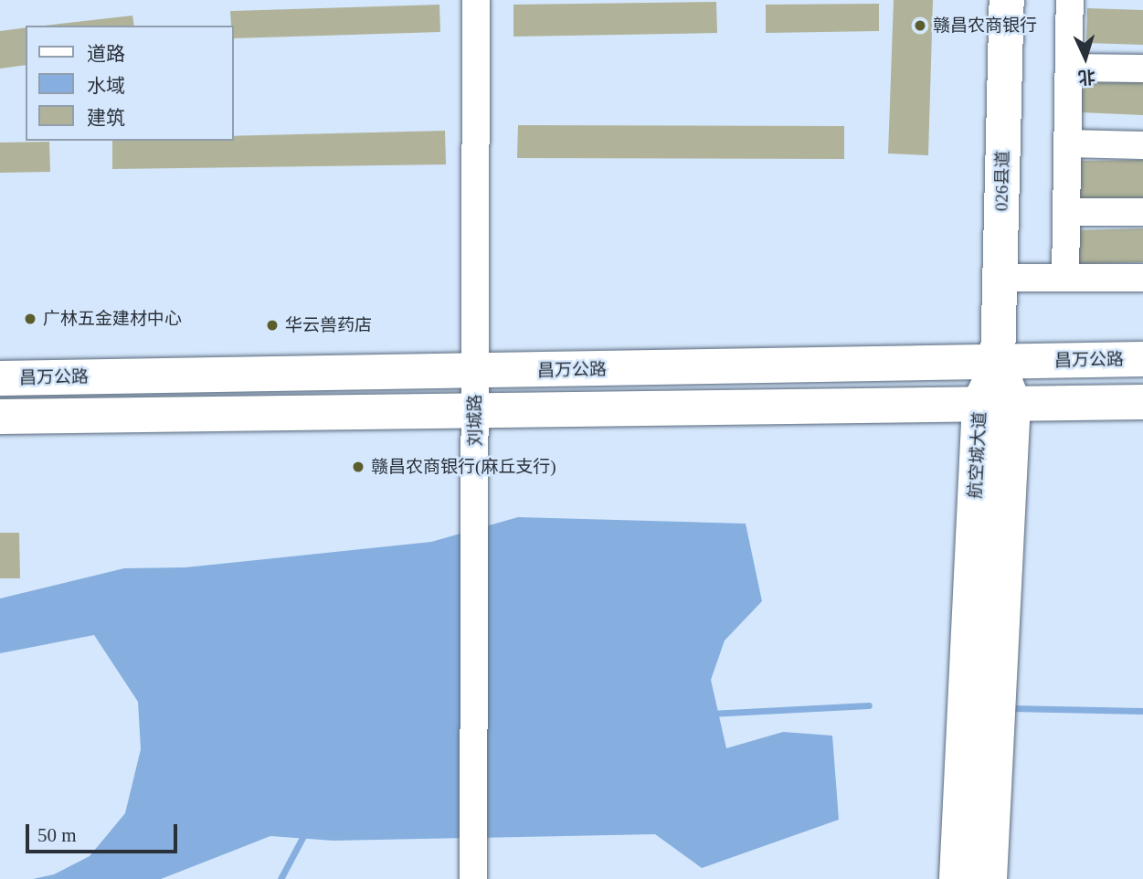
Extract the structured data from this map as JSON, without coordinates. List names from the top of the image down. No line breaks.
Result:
{"streets":{"main road":["026县道","昌万公路","航空城大道"],"street":["刘城路"]},"crossings":[["026县道","昌万公路"],["026县道","航空城大道"],["昌万公路","刘城路"],["昌万公路","航空城大道"]],"places":["赣昌农商银行","广林五金建材中心","华云兽药店","赣昌农商银行(麻丘支行)"],"legend":["道路","水域","建筑"],"scale_bar":"50 m","north":"bottom"}
